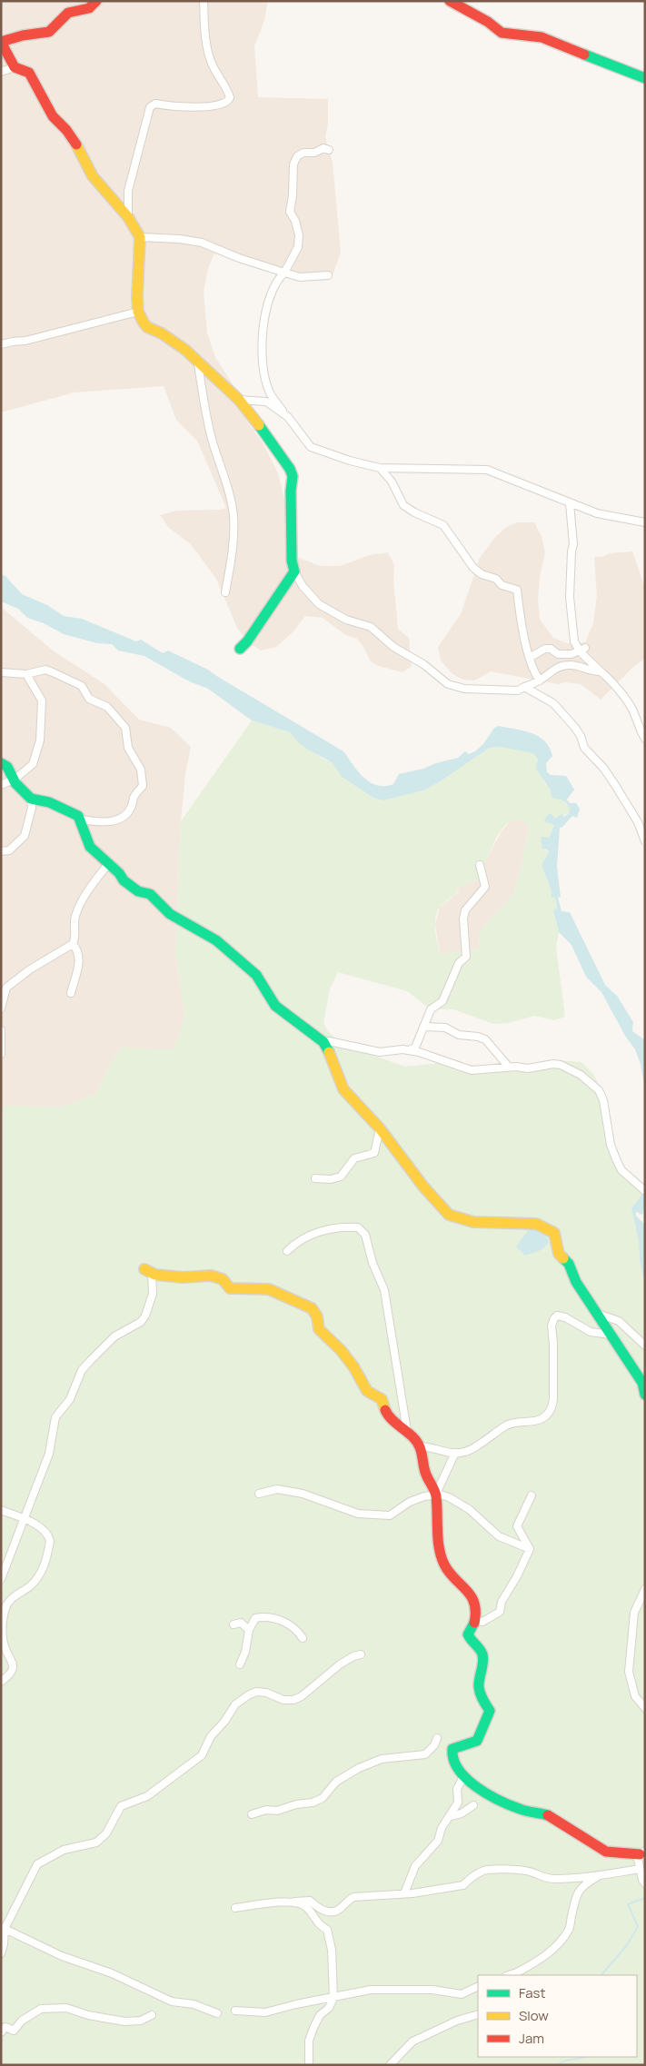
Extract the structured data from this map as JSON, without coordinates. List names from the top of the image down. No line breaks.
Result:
{"legend":["Fast","Slow","Jam"]}
